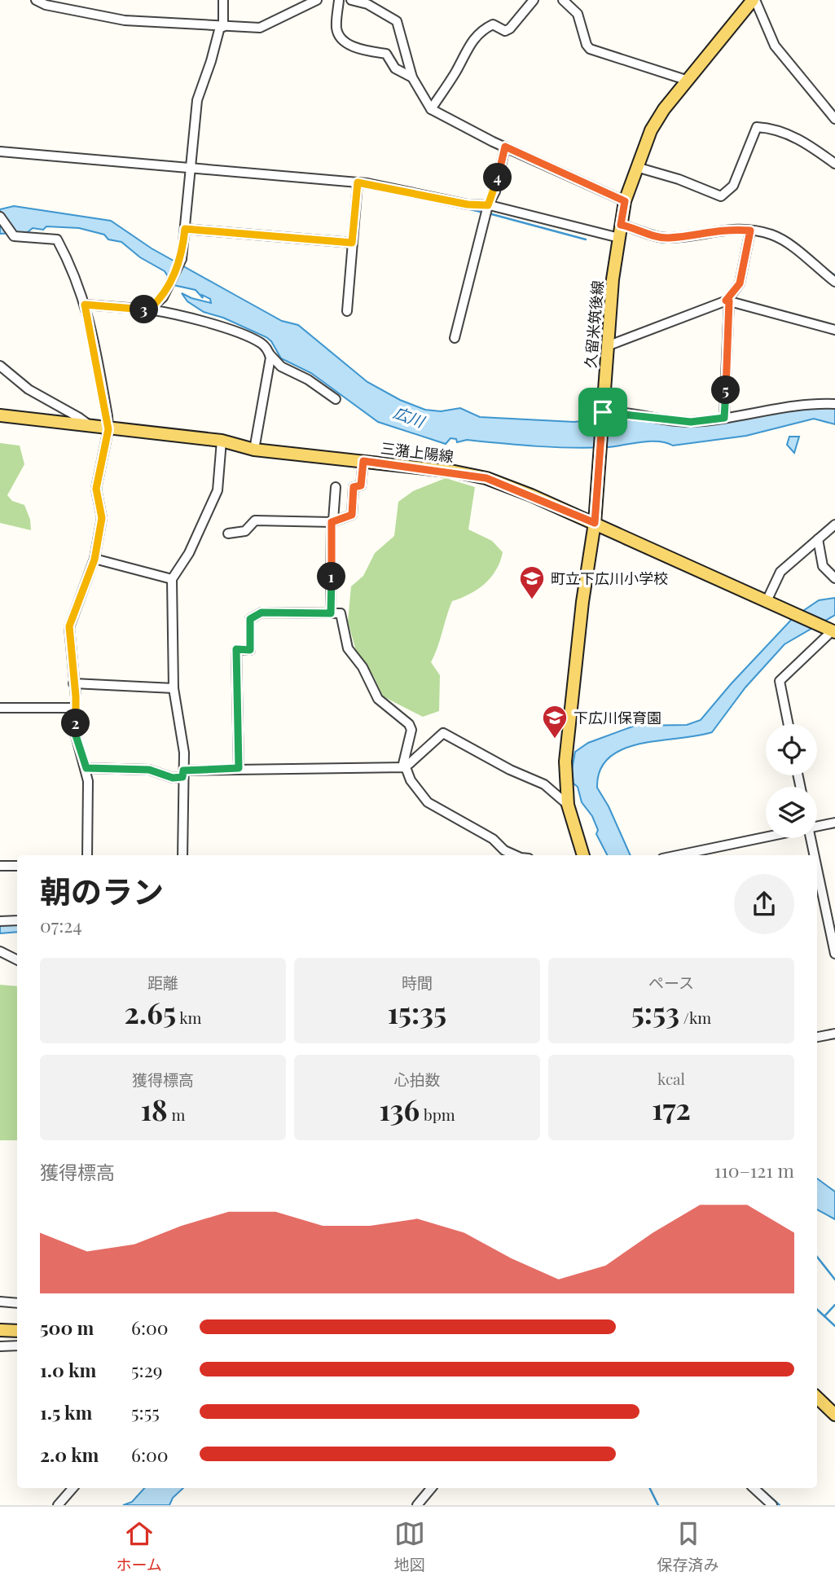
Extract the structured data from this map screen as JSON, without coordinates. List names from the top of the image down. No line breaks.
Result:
{"streets":{"main road":["久留米筑後線","三潴上陽線"]},"crossings":[["久留米筑後線","三潴上陽線"]],"water":["広川"],"places":{"school or university":["町立下広川小学校","下広川保育園"]},"page":{"pins":["4","3","5","1","2"],"heading":["朝のラン","07:24"],"stats":[["距離","2.65 km"],["時間","15:35"],["ペース","5:53 /km"],["獲得標高","18 m"],["心拍数","136 bpm"],["kcal","172"]],"chart":["獲得標高","110–121 m"],"list":[{"name":"500 m","note":"6:00"},{"name":"1.0 km","note":"5:29"},{"name":"1.5 km","note":"5:55"},{"name":"2.0 km","note":"6:00"}],"tabs":["ホーム","地図","保存済み"]}}
